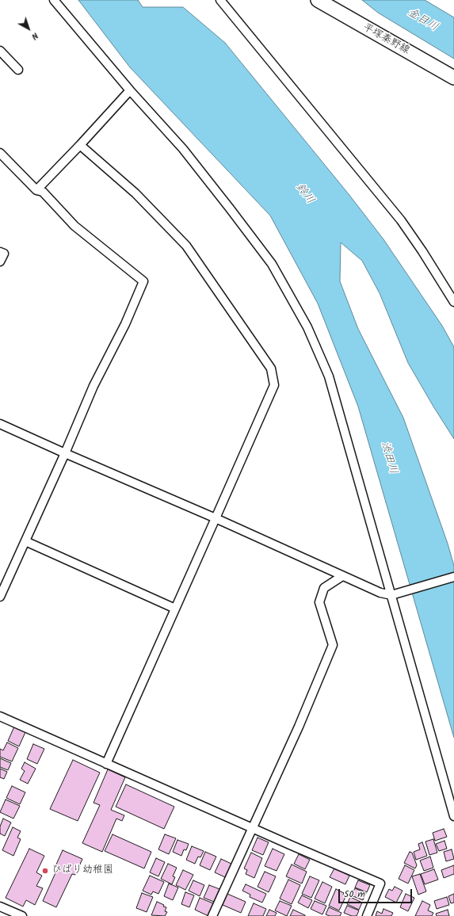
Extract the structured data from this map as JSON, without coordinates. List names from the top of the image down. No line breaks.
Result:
{"streets":{"main road":["平塚秦野線"]},"water":["金目川","鈴川","渋田川"],"places":["ひばり幼稚園"],"scale_bar":"50 m","north":"bottom right"}
